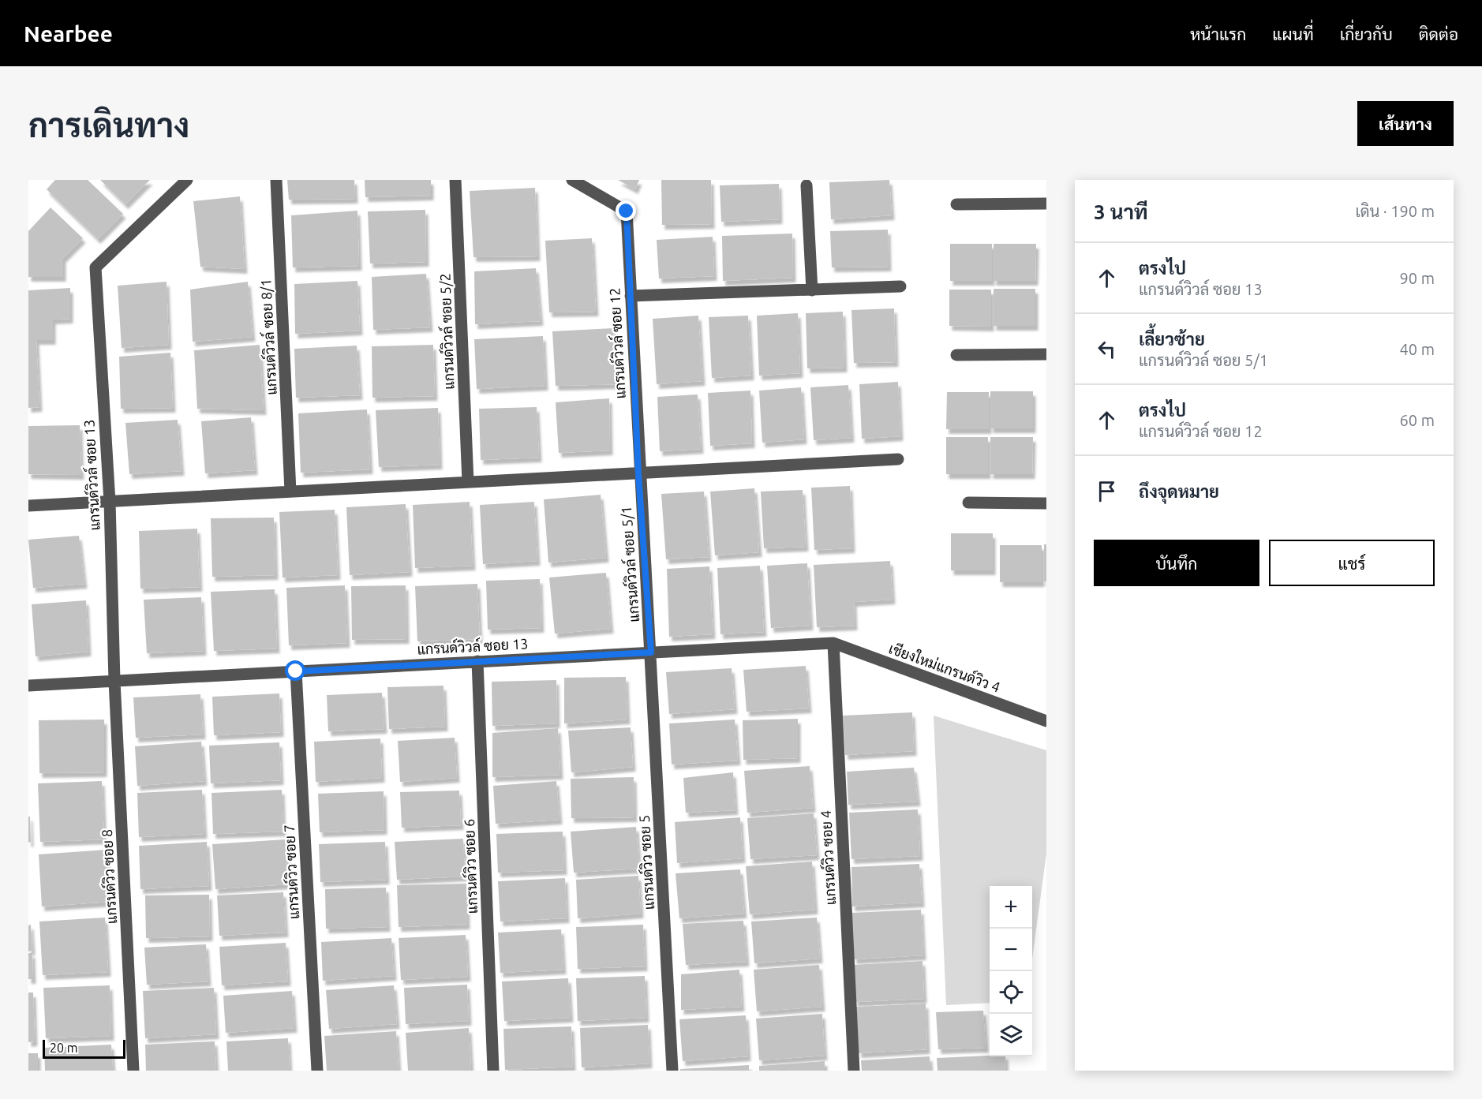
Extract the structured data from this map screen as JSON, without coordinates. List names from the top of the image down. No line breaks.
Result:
{"streets":{"street":["แกรนด์วิวล์ ซอย 5/2","แกรนด์วิวล์ ซอย 8/1","แกรนด์วิวล์ ซอย 12","แกรนด์วิวล์ ซอย 13","แกรนด์วิวล์ ซอย 5/1","เชียงใหม่แกรนด์วิว 4","แกรนด์วิว ซอย 4","แกรนด์วิว ซอย 5","แกรนด์วิว ซอย 6","แกรนด์วิว ซอย 7","แกรนด์วิว ซอย 8"]},"crossings":[["แกรนด์วิวล์ ซอย 12","แกรนด์วิวล์ ซอย 5/1"],["แกรนด์วิวล์ ซอย 13","แกรนด์วิวล์ ซอย 5/1"],["แกรนด์วิวล์ ซอย 13","เชียงใหม่แกรนด์วิว 4"],["แกรนด์วิวล์ ซอย 13","แกรนด์วิว ซอย 4"],["แกรนด์วิวล์ ซอย 13","แกรนด์วิว ซอย 5"],["แกรนด์วิวล์ ซอย 13","แกรนด์วิว ซอย 6"],["แกรนด์วิวล์ ซอย 13","แกรนด์วิว ซอย 7"],["แกรนด์วิวล์ ซอย 13","แกรนด์วิว ซอย 8"],["แกรนด์วิวล์ ซอย 5/1","แกรนด์วิว ซอย 5"],["เชียงใหม่แกรนด์วิว 4","แกรนด์วิว ซอย 4"]],"scale_bar":"20 m","page":{"header":"Nearbee","nav":["หน้าแรก","แผนที่","เกี่ยวกับ","ติดต่อ"],"buttons":["เส้นทาง",["บันทึก","แชร์"]],"title":"การเดินทาง","heading":["3 นาที","เดิน · 190 m"],"list":[["ตรงไป","แกรนด์วิวล์ ซอย 13","90 m"],["เลี้ยวซ้าย","แกรนด์วิวล์ ซอย 5/1","40 m"],["ตรงไป","แกรนด์วิวล์ ซอย 12","60 m"],"ถึงจุดหมาย"],"map_buttons":["+","−"],"scale":"20 m"}}
